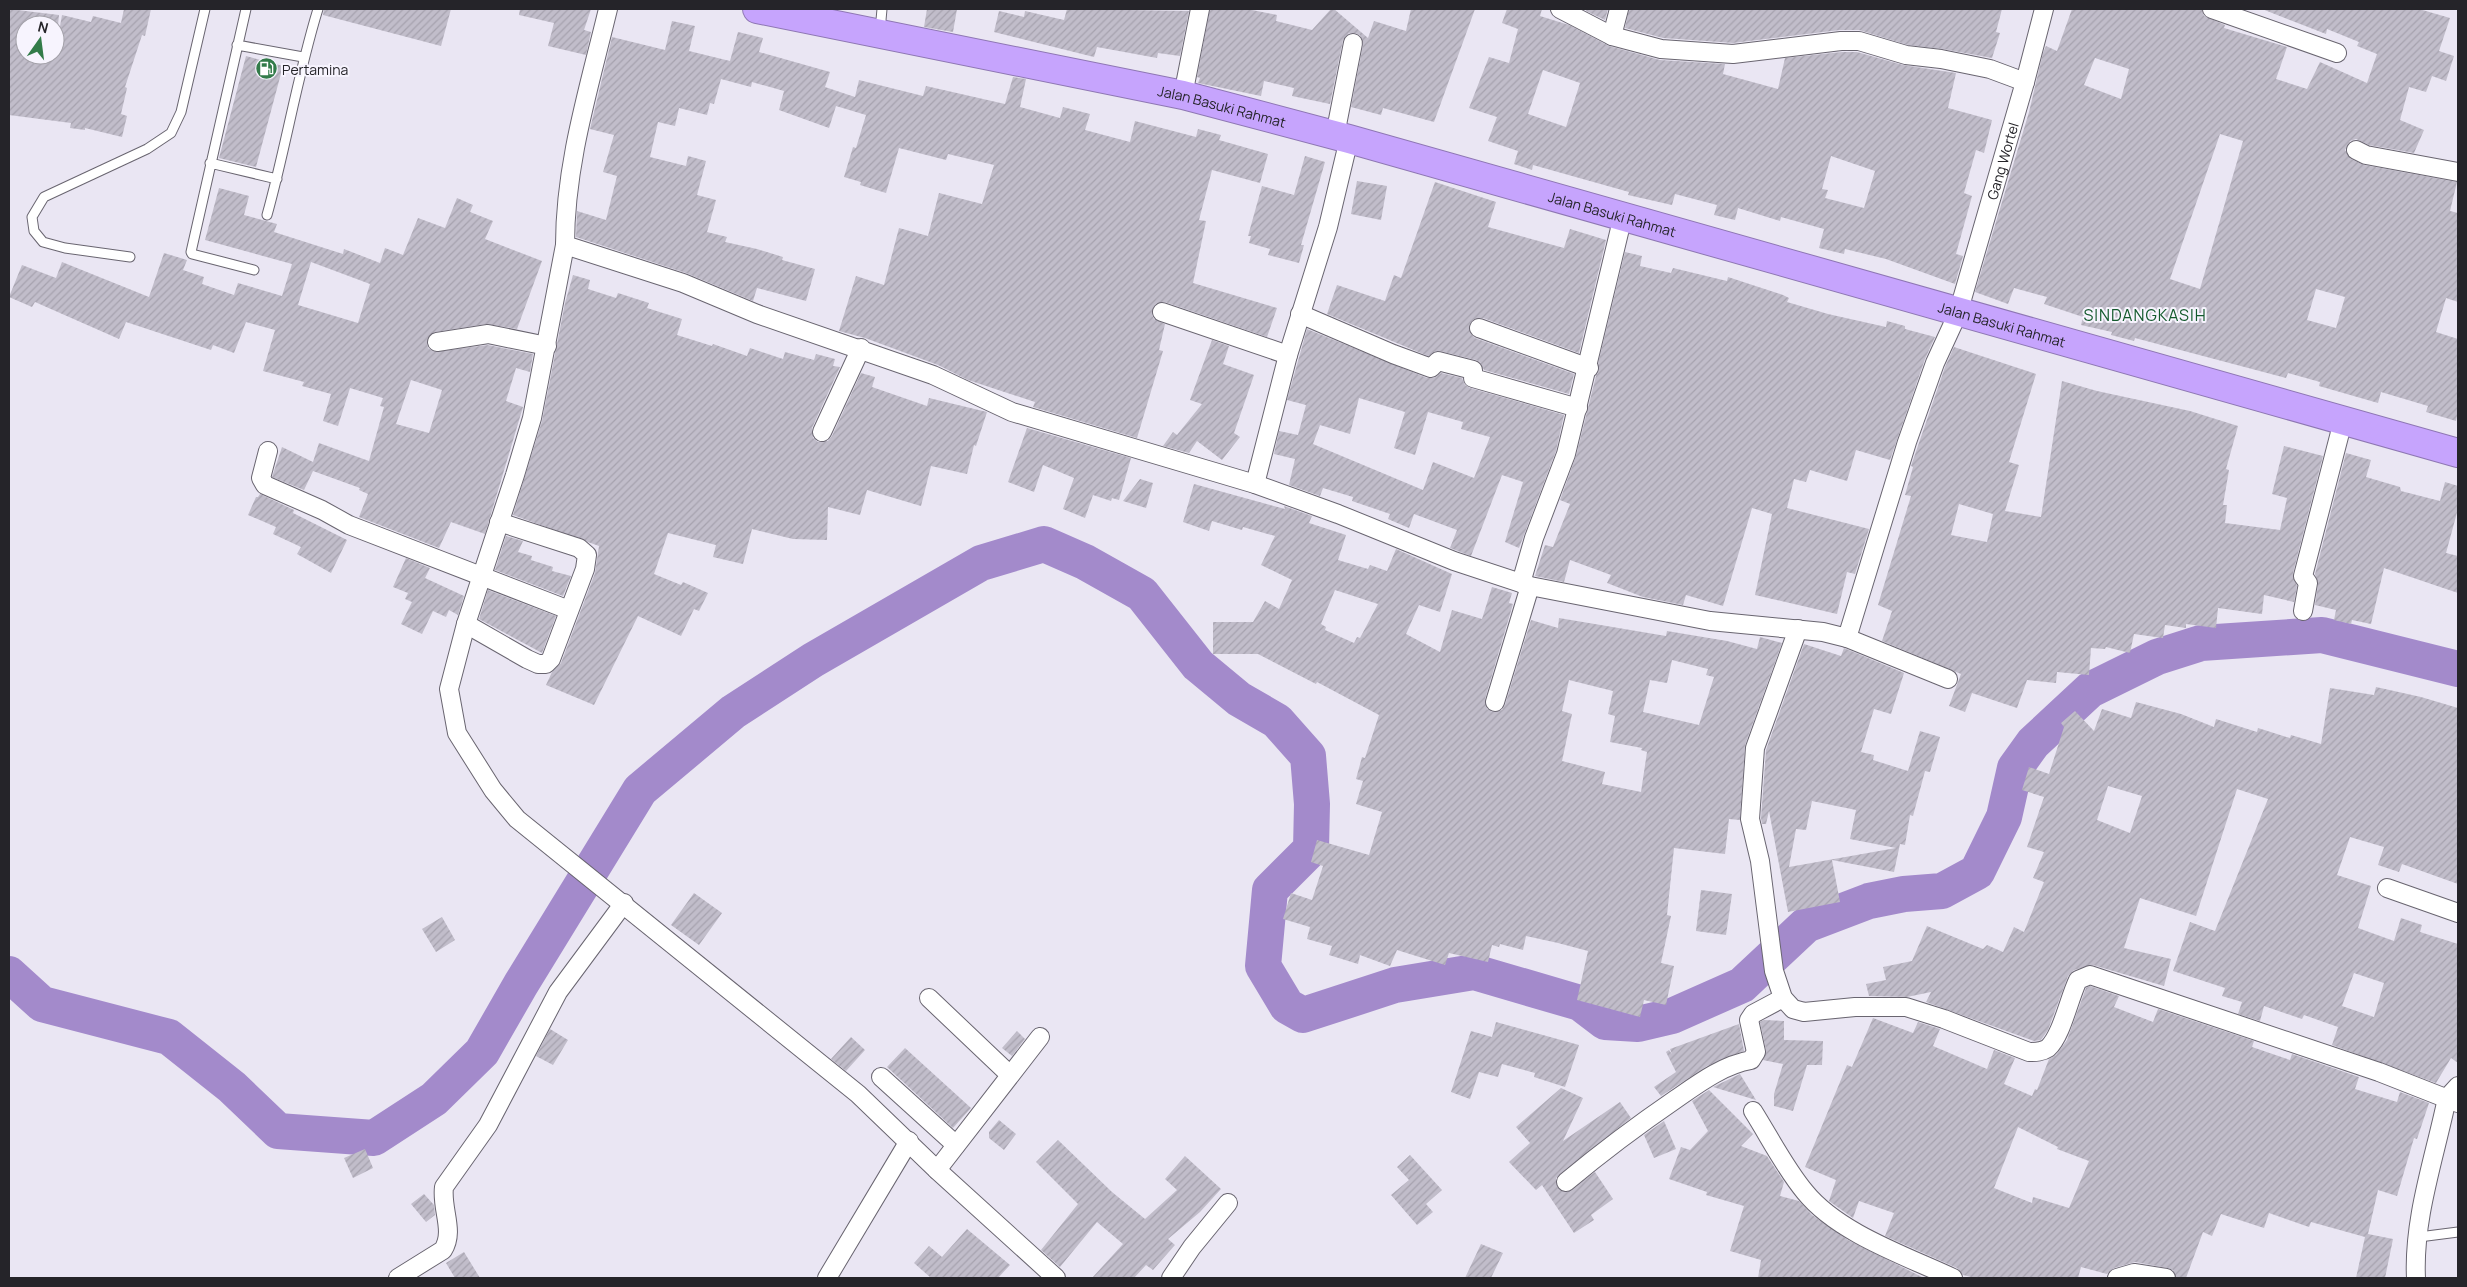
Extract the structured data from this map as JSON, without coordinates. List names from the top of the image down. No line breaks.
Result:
{"streets":{"highway":["Jalan Basuki Rahmat"],"street":["Gang Wortel"]},"crossings":[["Jalan Basuki Rahmat","Gang Wortel"]],"districts":["SINDANGKASIH"],"places":{"fuel station":["Pertamina"]},"north":"top"}
